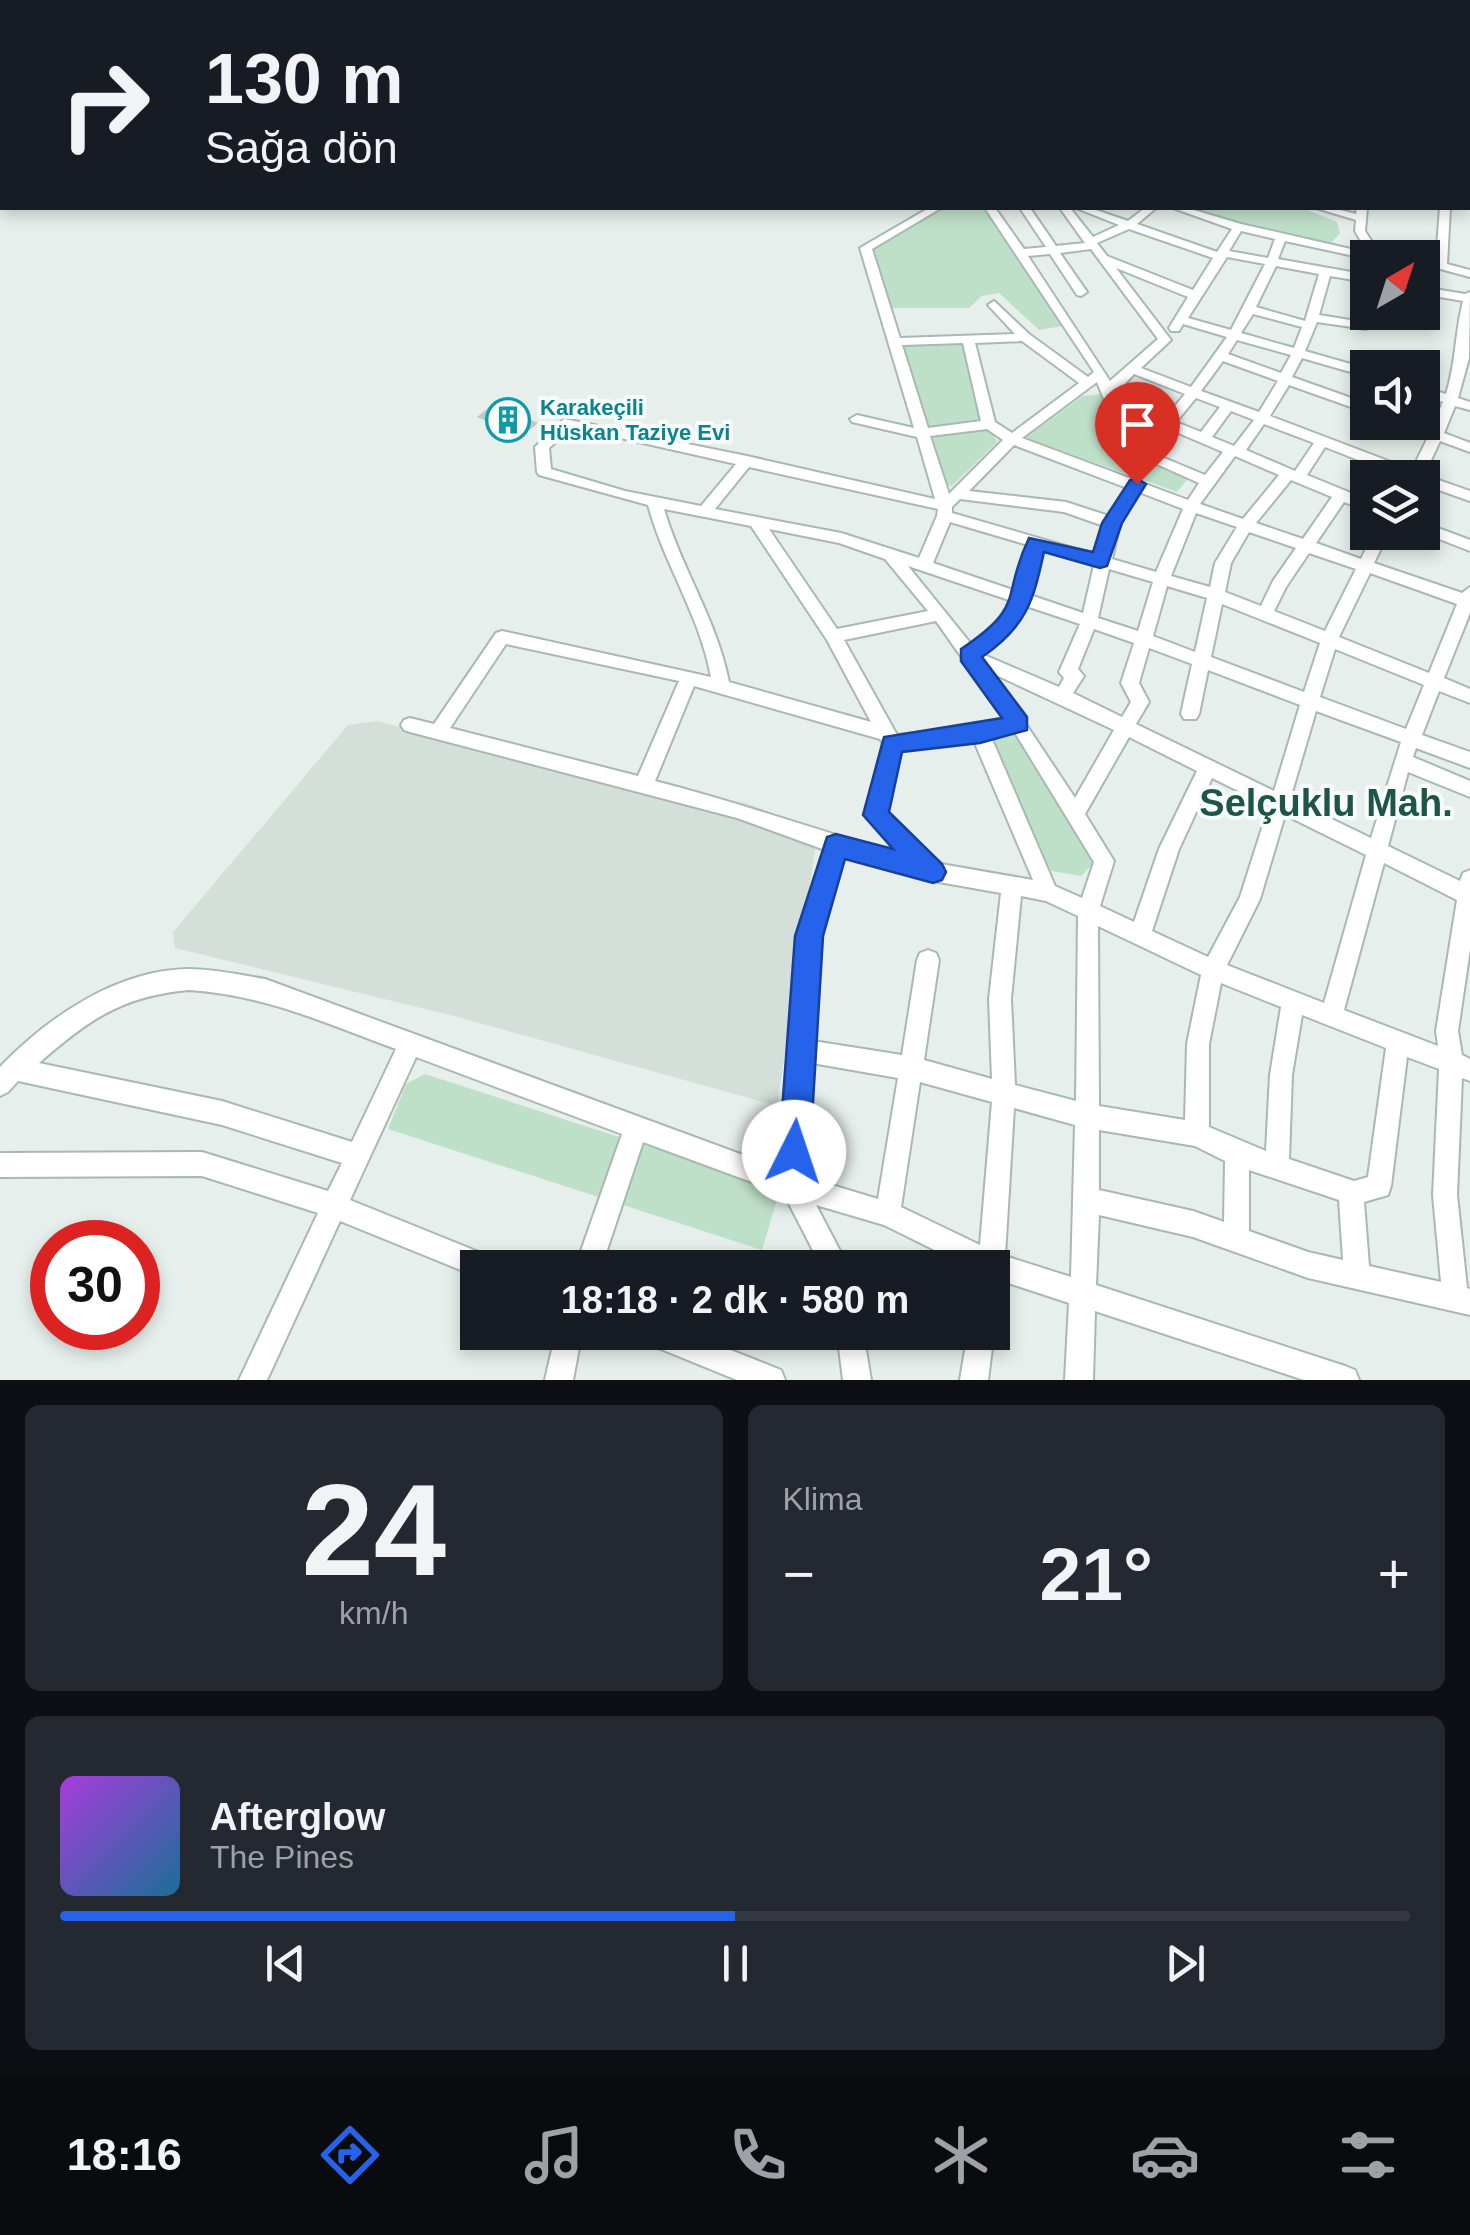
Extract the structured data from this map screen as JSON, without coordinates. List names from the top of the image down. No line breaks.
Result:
{"districts":["Selçuklu Mah."],"places":{"building":["Karakeçili Hüskan Taziye Evi"]},"north":"top right","page":{"turn":["130 m","Sağa dön"],"limit":"30","trip":"18:18 · 2 dk · 580 m","tile":[["24","km/h"],"Klima"],"heat":["−","21°","+"],"song":["Afterglow","The Pines"],"tabs":"18:16"}}
